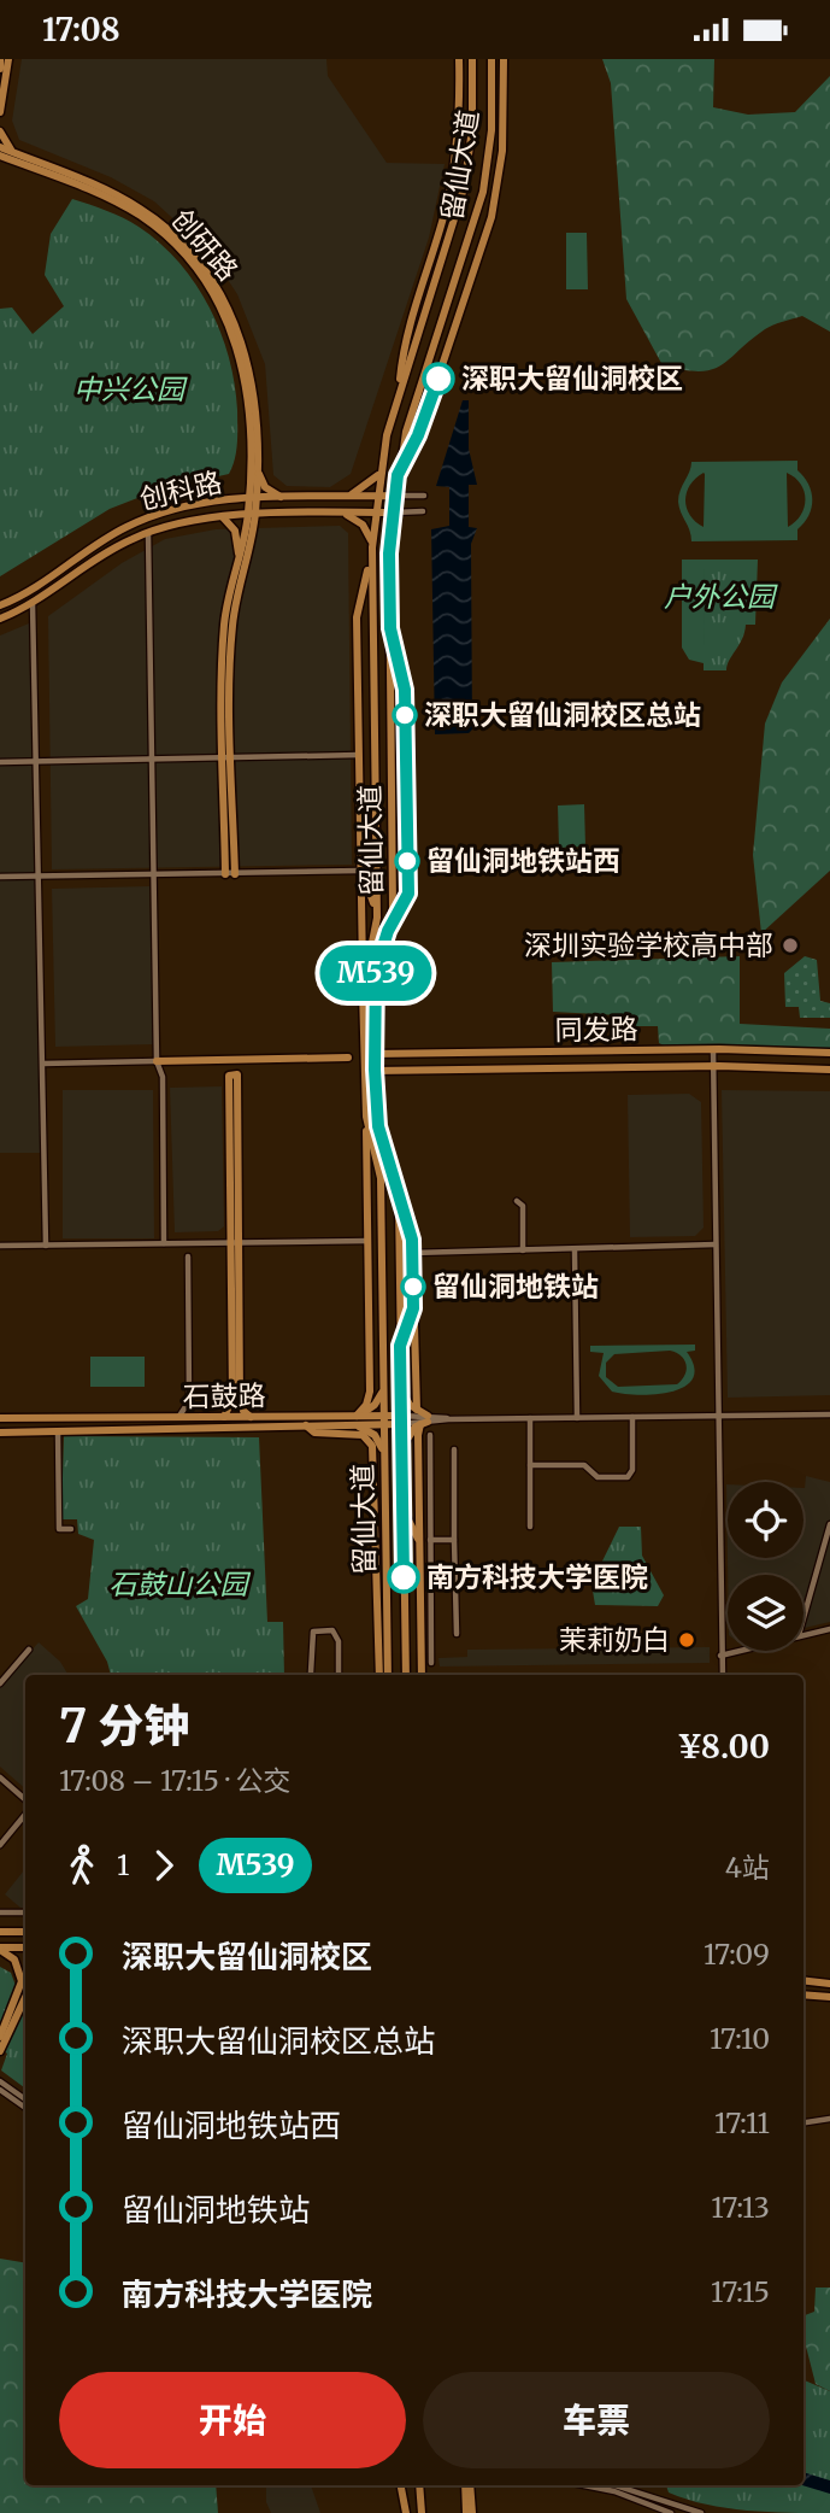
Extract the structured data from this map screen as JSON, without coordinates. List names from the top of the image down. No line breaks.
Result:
{"streets":{"main road":["留仙大道","创研路","创科路","同发路","石鼓路"]},"crossings":[["留仙大道","创科路"],["留仙大道","同发路"],["留仙大道","石鼓路"],["创研路","创科路"]],"parks":["中兴公园","户外公园","石鼓山公园"],"places":["深职大留仙洞校区","深职大留仙洞校区总站","留仙洞地铁站西","深圳实验学校高中部","留仙洞地铁站","南方科技大学医院","茉莉奶白"],"lines":["bus line M539"],"page":{"status":"17:08","on_map":"M539","heading":["7 分钟","17:08 – 17:15 · 公交","¥8.00"],"legs":["1","M539","4站"],"list":[{"name":"深职大留仙洞校区","value":"17:09"},{"name":"深职大留仙洞校区总站","value":"17:10"},{"name":"留仙洞地铁站西","value":"17:11"},{"name":"留仙洞地铁站","value":"17:13"},{"name":"南方科技大学医院","value":"17:15"}],"buttons":["开始","车票"]}}
